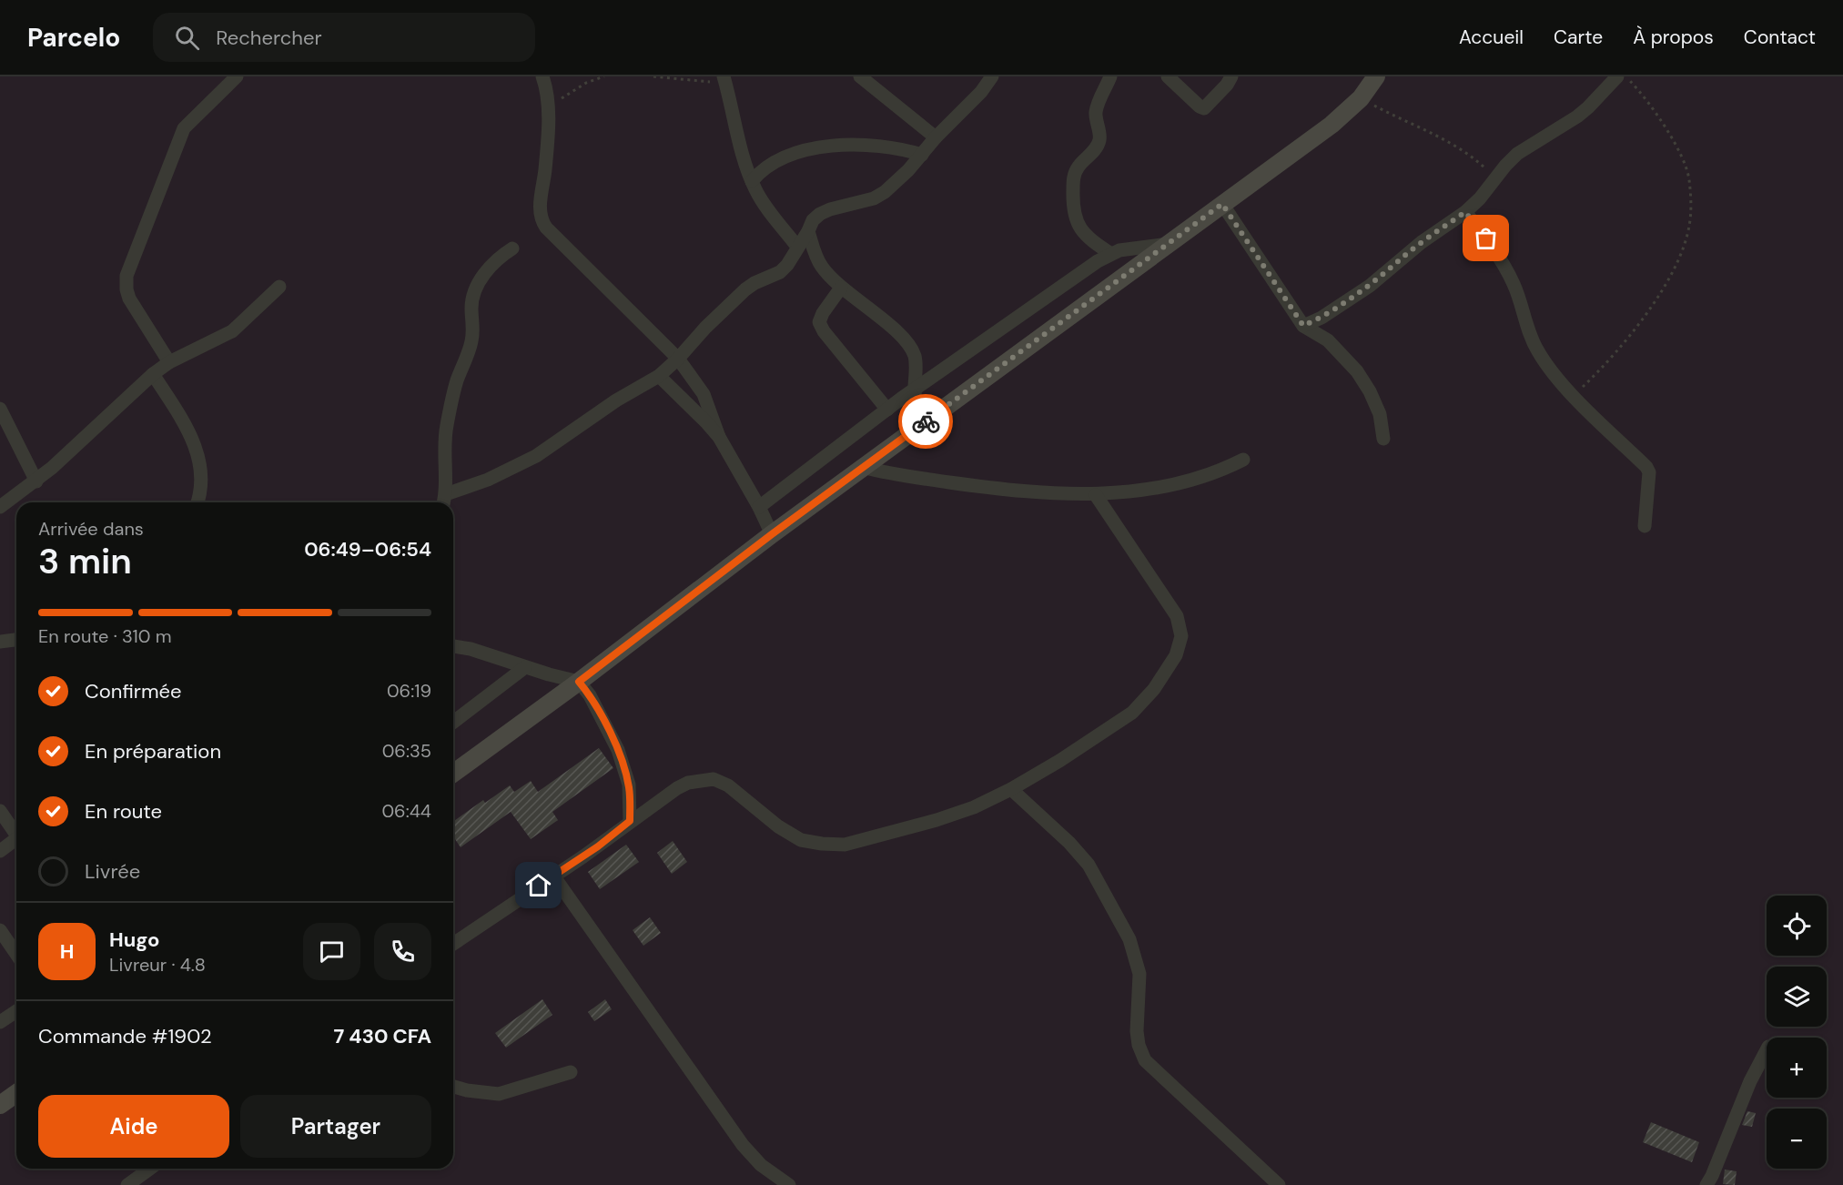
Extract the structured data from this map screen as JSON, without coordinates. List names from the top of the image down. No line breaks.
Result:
{"page":{"header":"Parcelo","search":"Rechercher","nav":["Accueil","Carte","À propos","Contact"],"heading":["3 min","Arrivée dans","06:49–06:54"],"panel":["Hugo","Livreur · 4.8","Commande #1902","7 430 CFA"],"bar":"En route · 310 m","list":[["Confirmée","06:19"],["En préparation","06:35"],["En route","06:44"],"Livrée"],"map_buttons":["+","−"],"round":"H","buttons":["Aide","Partager"]}}
